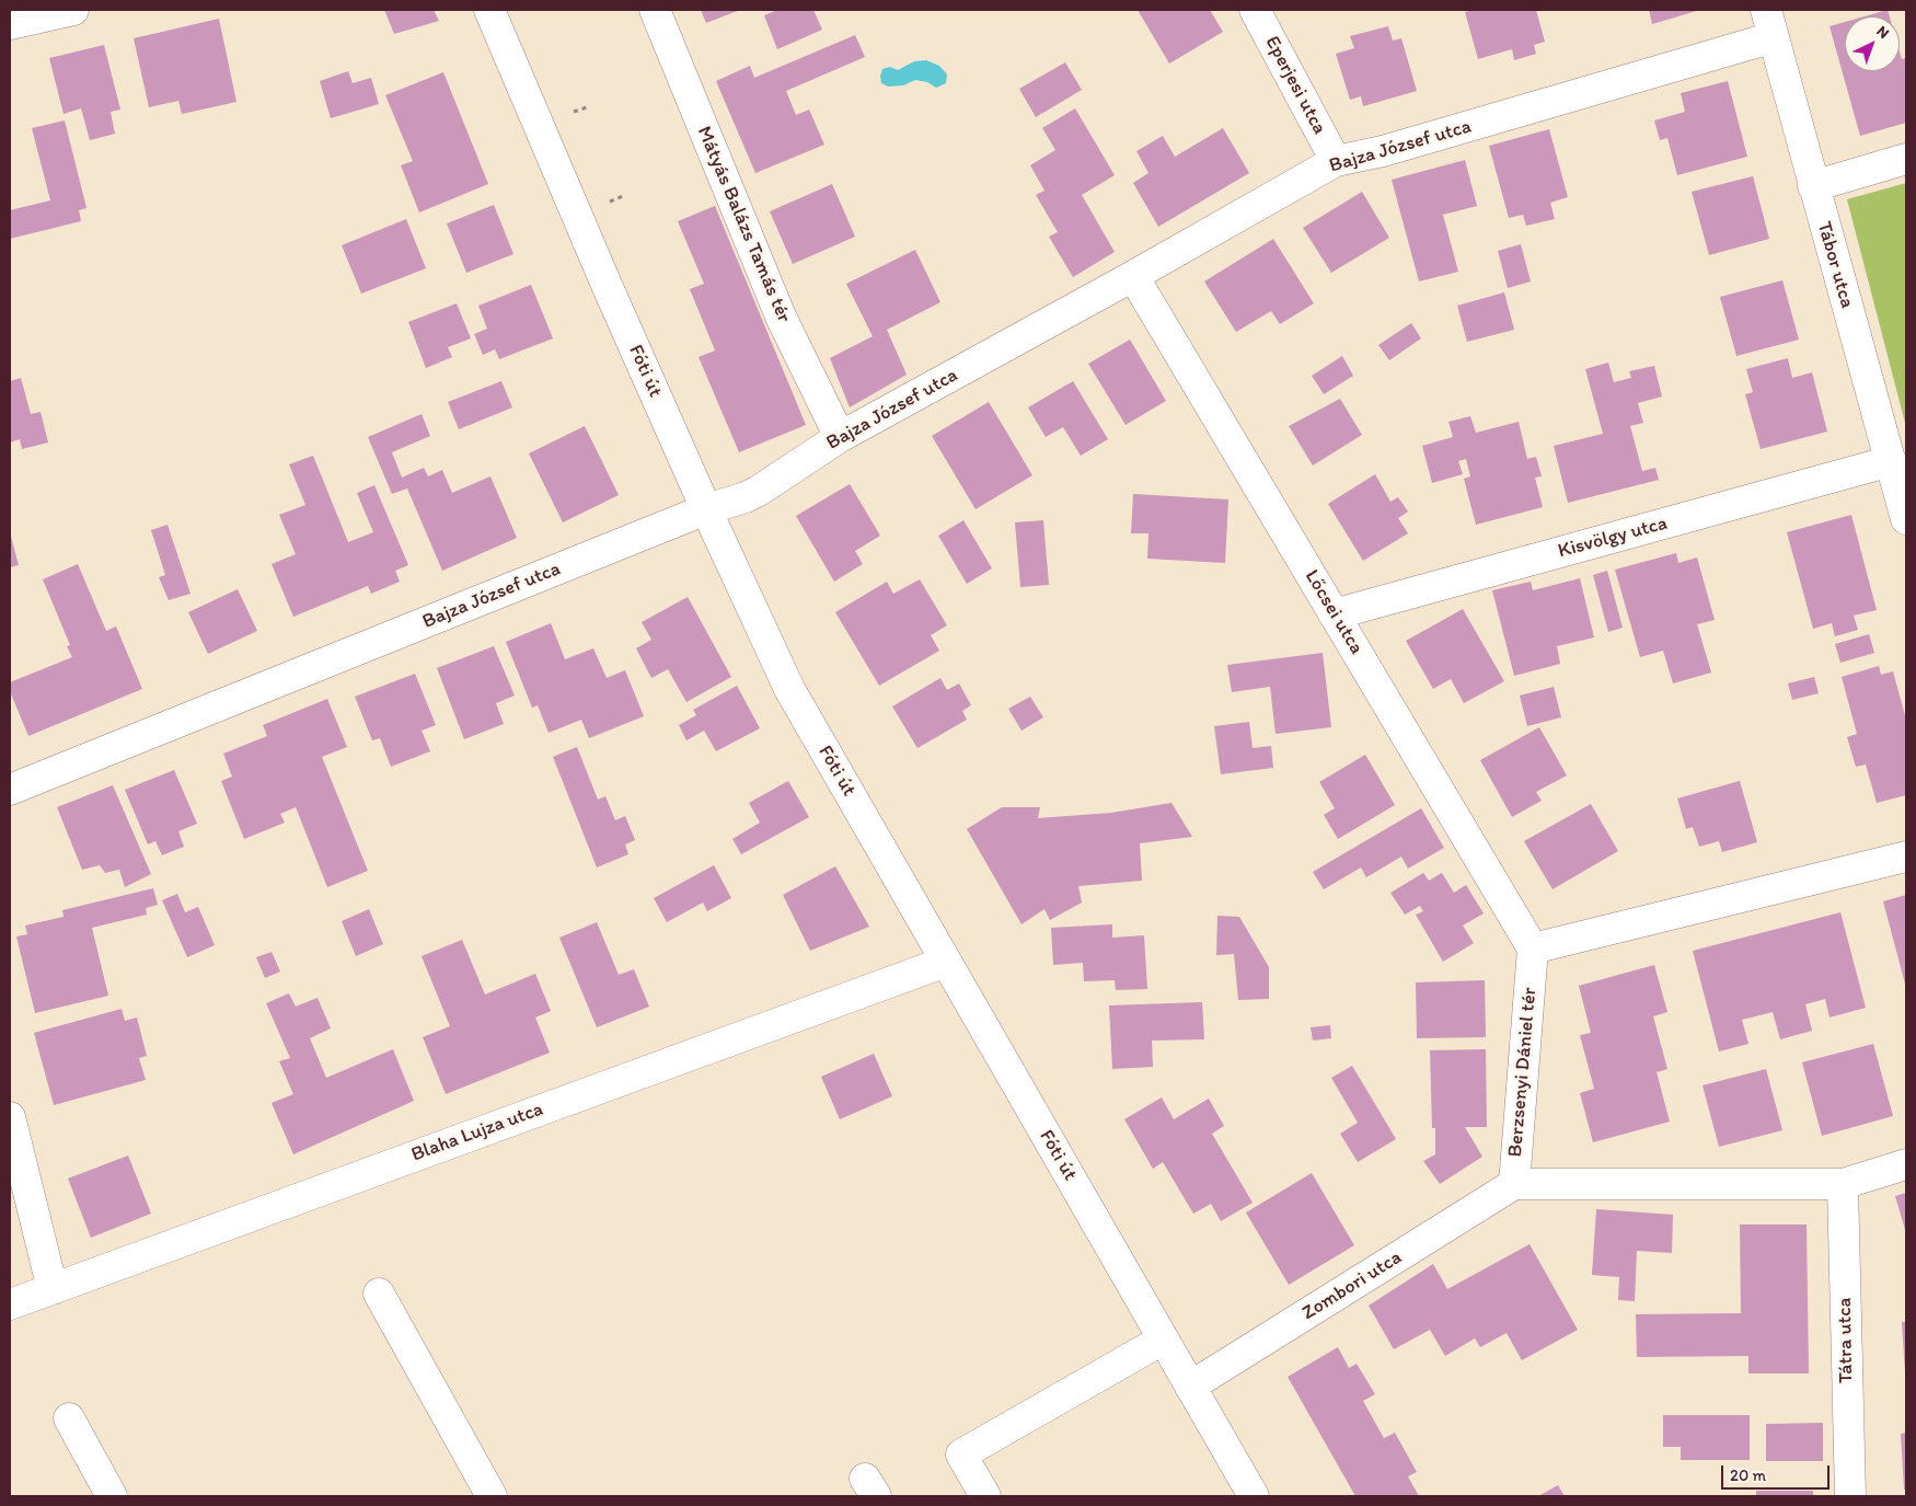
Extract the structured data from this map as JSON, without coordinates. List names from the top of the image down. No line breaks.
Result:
{"streets":{"street":["Eperjesi utca","Bajza József utca","Mátyás Balázs Tamás tér","Tábor utca","Fóti út","Kisvölgy utca","Lőcsei utca","Berzsenyi Dániel tér","Blaha Lujza utca","Zombori utca","Tátra utca"]},"crossings":[["Eperjesi utca","Bajza József utca"],["Bajza József utca","Mátyás Balázs Tamás tér"],["Bajza József utca","Tábor utca"],["Bajza József utca","Fóti út"],["Bajza József utca","Lőcsei utca"],["Tábor utca","Kisvölgy utca"],["Fóti út","Blaha Lujza utca"],["Fóti út","Zombori utca"],["Kisvölgy utca","Lőcsei utca"],["Lőcsei utca","Berzsenyi Dániel tér"],["Berzsenyi Dániel tér","Zombori utca"],["Berzsenyi Dániel tér","Tátra utca"]],"scale_bar":"20 m","north":"top right"}
